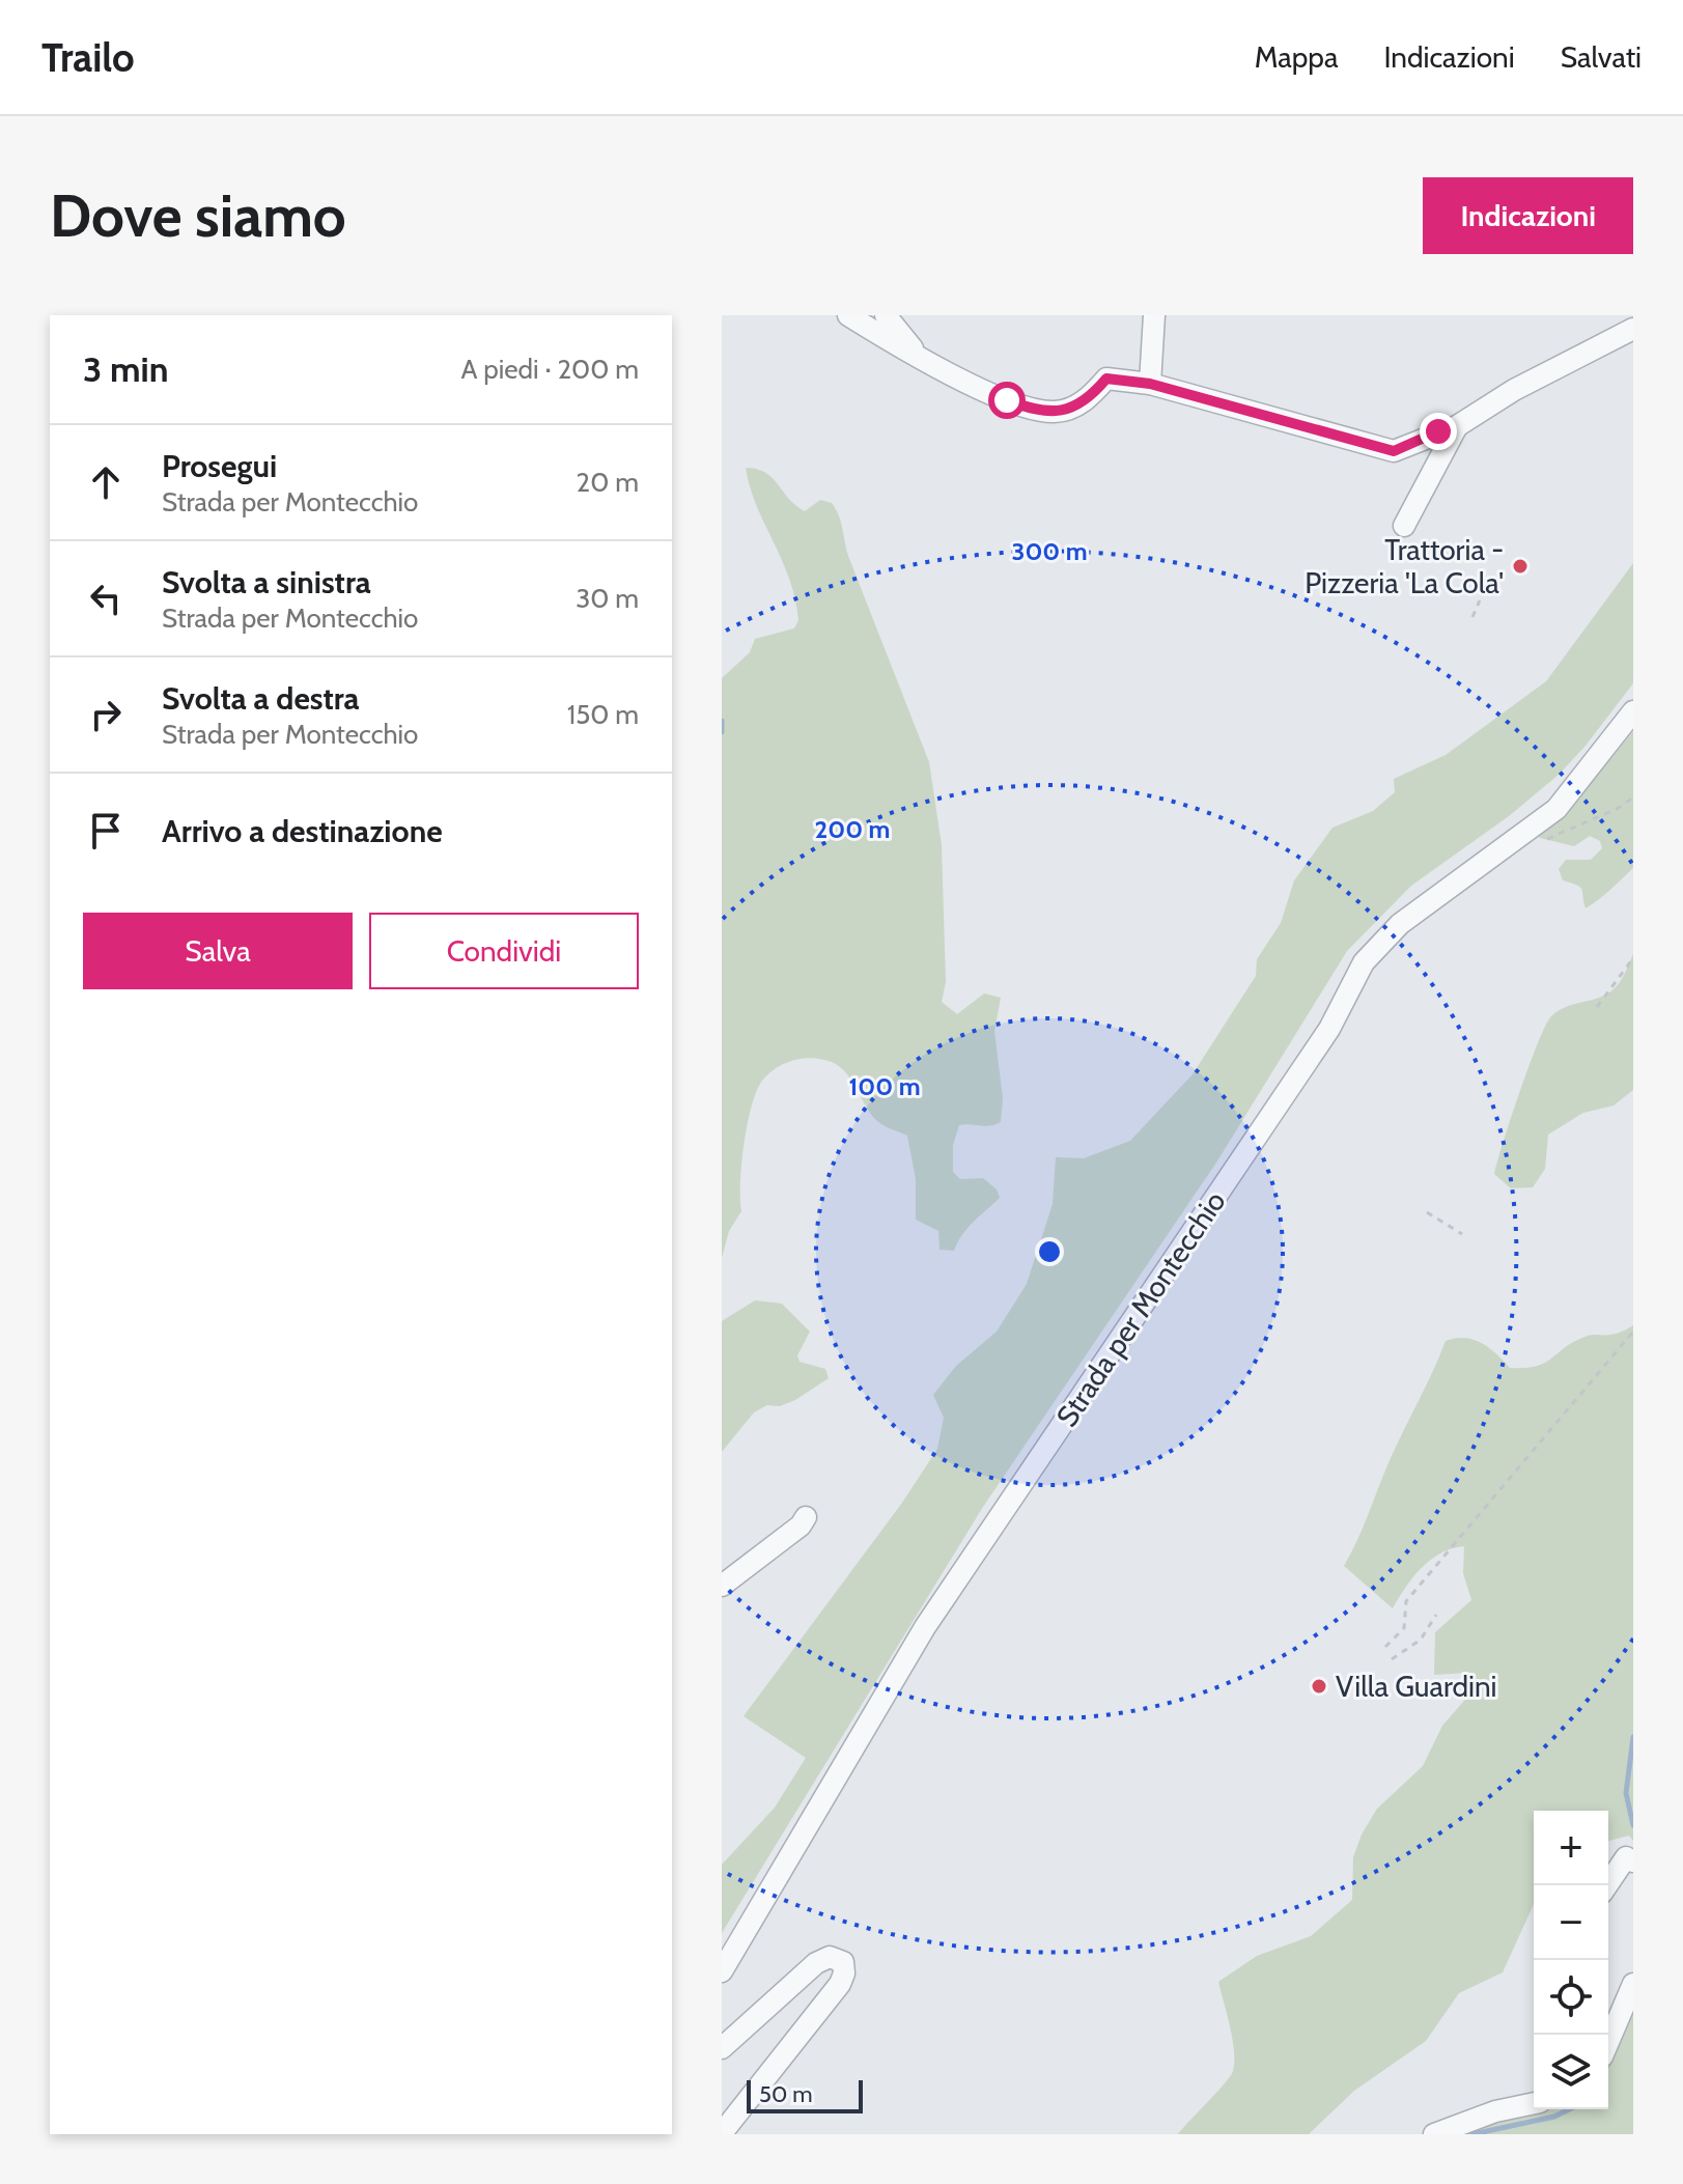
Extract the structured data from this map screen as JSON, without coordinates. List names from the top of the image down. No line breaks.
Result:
{"streets":{"street":["Strada per Montecchio"]},"places":["Trattoria - Pizzeria 'La Cola'","Villa Guardini"],"scale_bar":"50 m","page":{"header":"Trailo","nav":["Mappa","Indicazioni","Salvati"],"buttons":["Indicazioni",["Salva","Condividi"]],"title":"Dove siamo","heading":["3 min","A piedi · 200 m"],"list":[["Prosegui","Strada per Montecchio","20 m"],["Svolta a sinistra","Strada per Montecchio","30 m"],["Svolta a destra","Strada per Montecchio","150 m"],"Arrivo a destinazione"],"map_buttons":["+","−"],"scale":"50 m"},"rings":["300 m","200 m","100 m"]}
